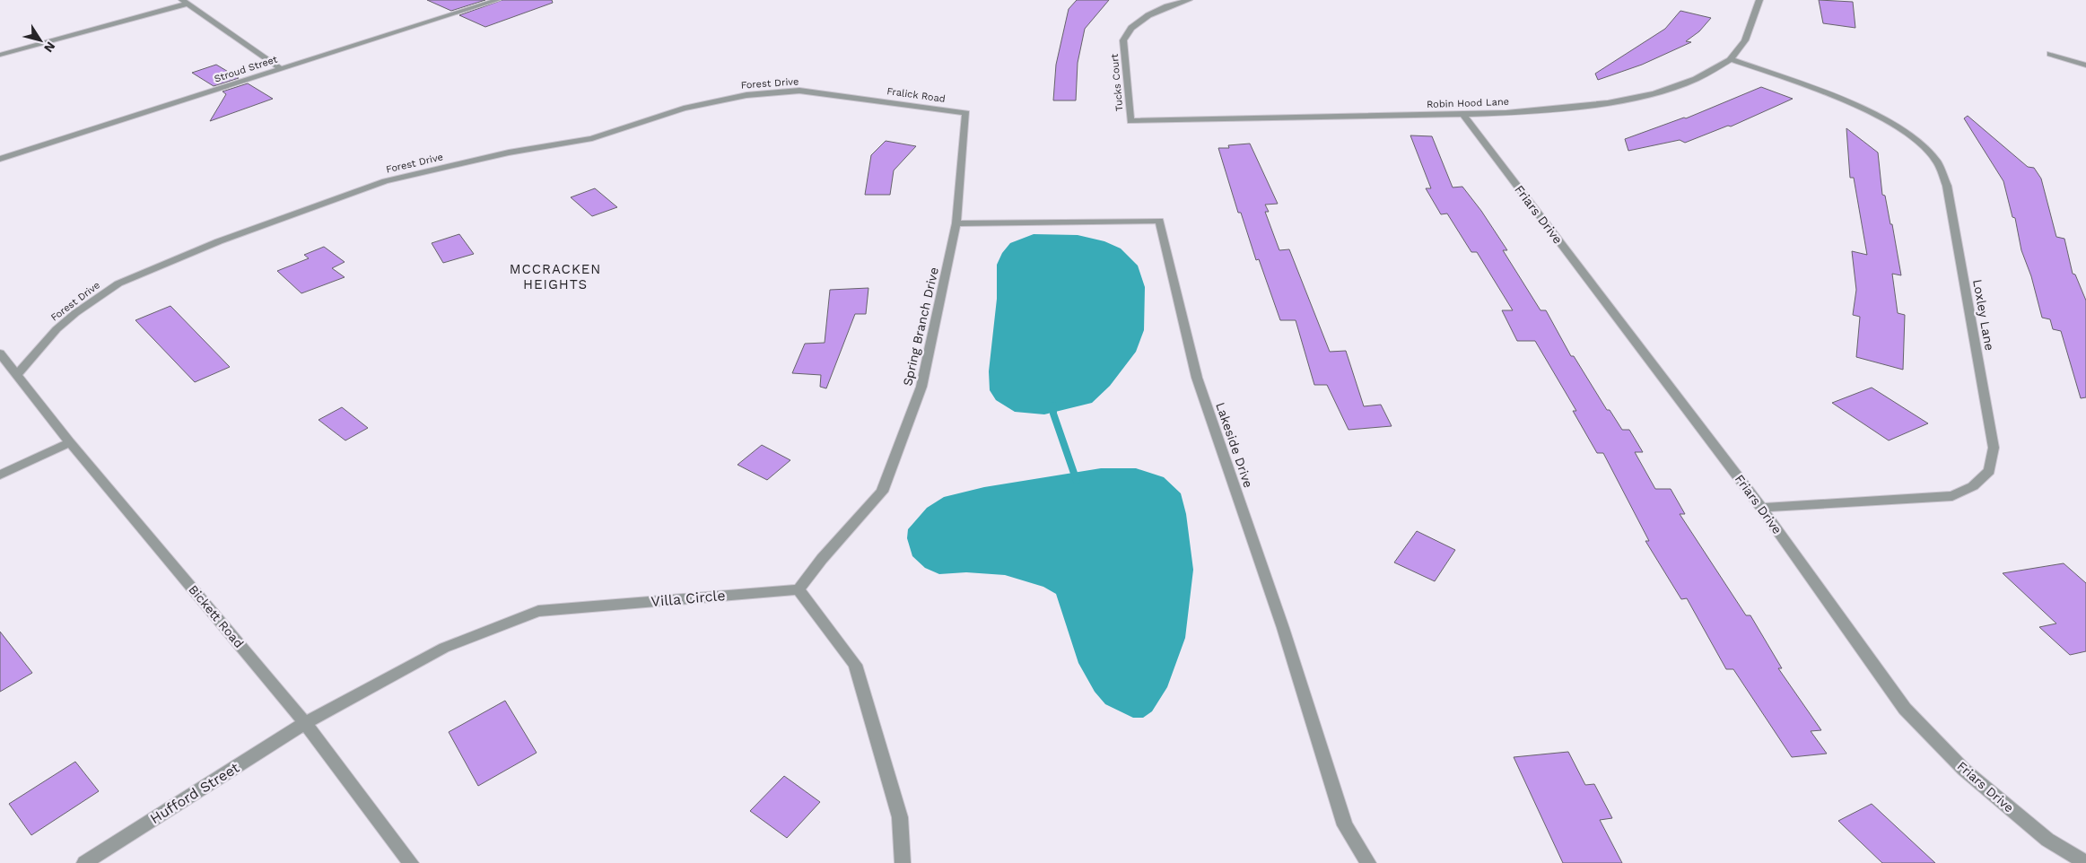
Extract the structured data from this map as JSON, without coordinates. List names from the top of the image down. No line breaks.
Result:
{"streets":{"street":["Stroud Street","Tucks Court","Forest Drive","Fralick Road","Robin Hood Lane","Friars Drive","Loxley Lane","Spring Branch Drive","Lakeside Drive","Villa Circle","Bickett Road","Hufford Street"]},"crossings":[["Tucks Court","Robin Hood Lane"],["Forest Drive","Fralick Road"],["Forest Drive","Bickett Road"],["Fralick Road","Spring Branch Drive"],["Robin Hood Lane","Friars Drive"],["Robin Hood Lane","Loxley Lane"],["Friars Drive","Loxley Lane"],["Spring Branch Drive","Lakeside Drive"],["Spring Branch Drive","Villa Circle"],["Villa Circle","Bickett Road"],["Villa Circle","Hufford Street"],["Bickett Road","Hufford Street"]],"districts":["MCCRACKEN HEIGHTS"],"north":"bottom right"}
